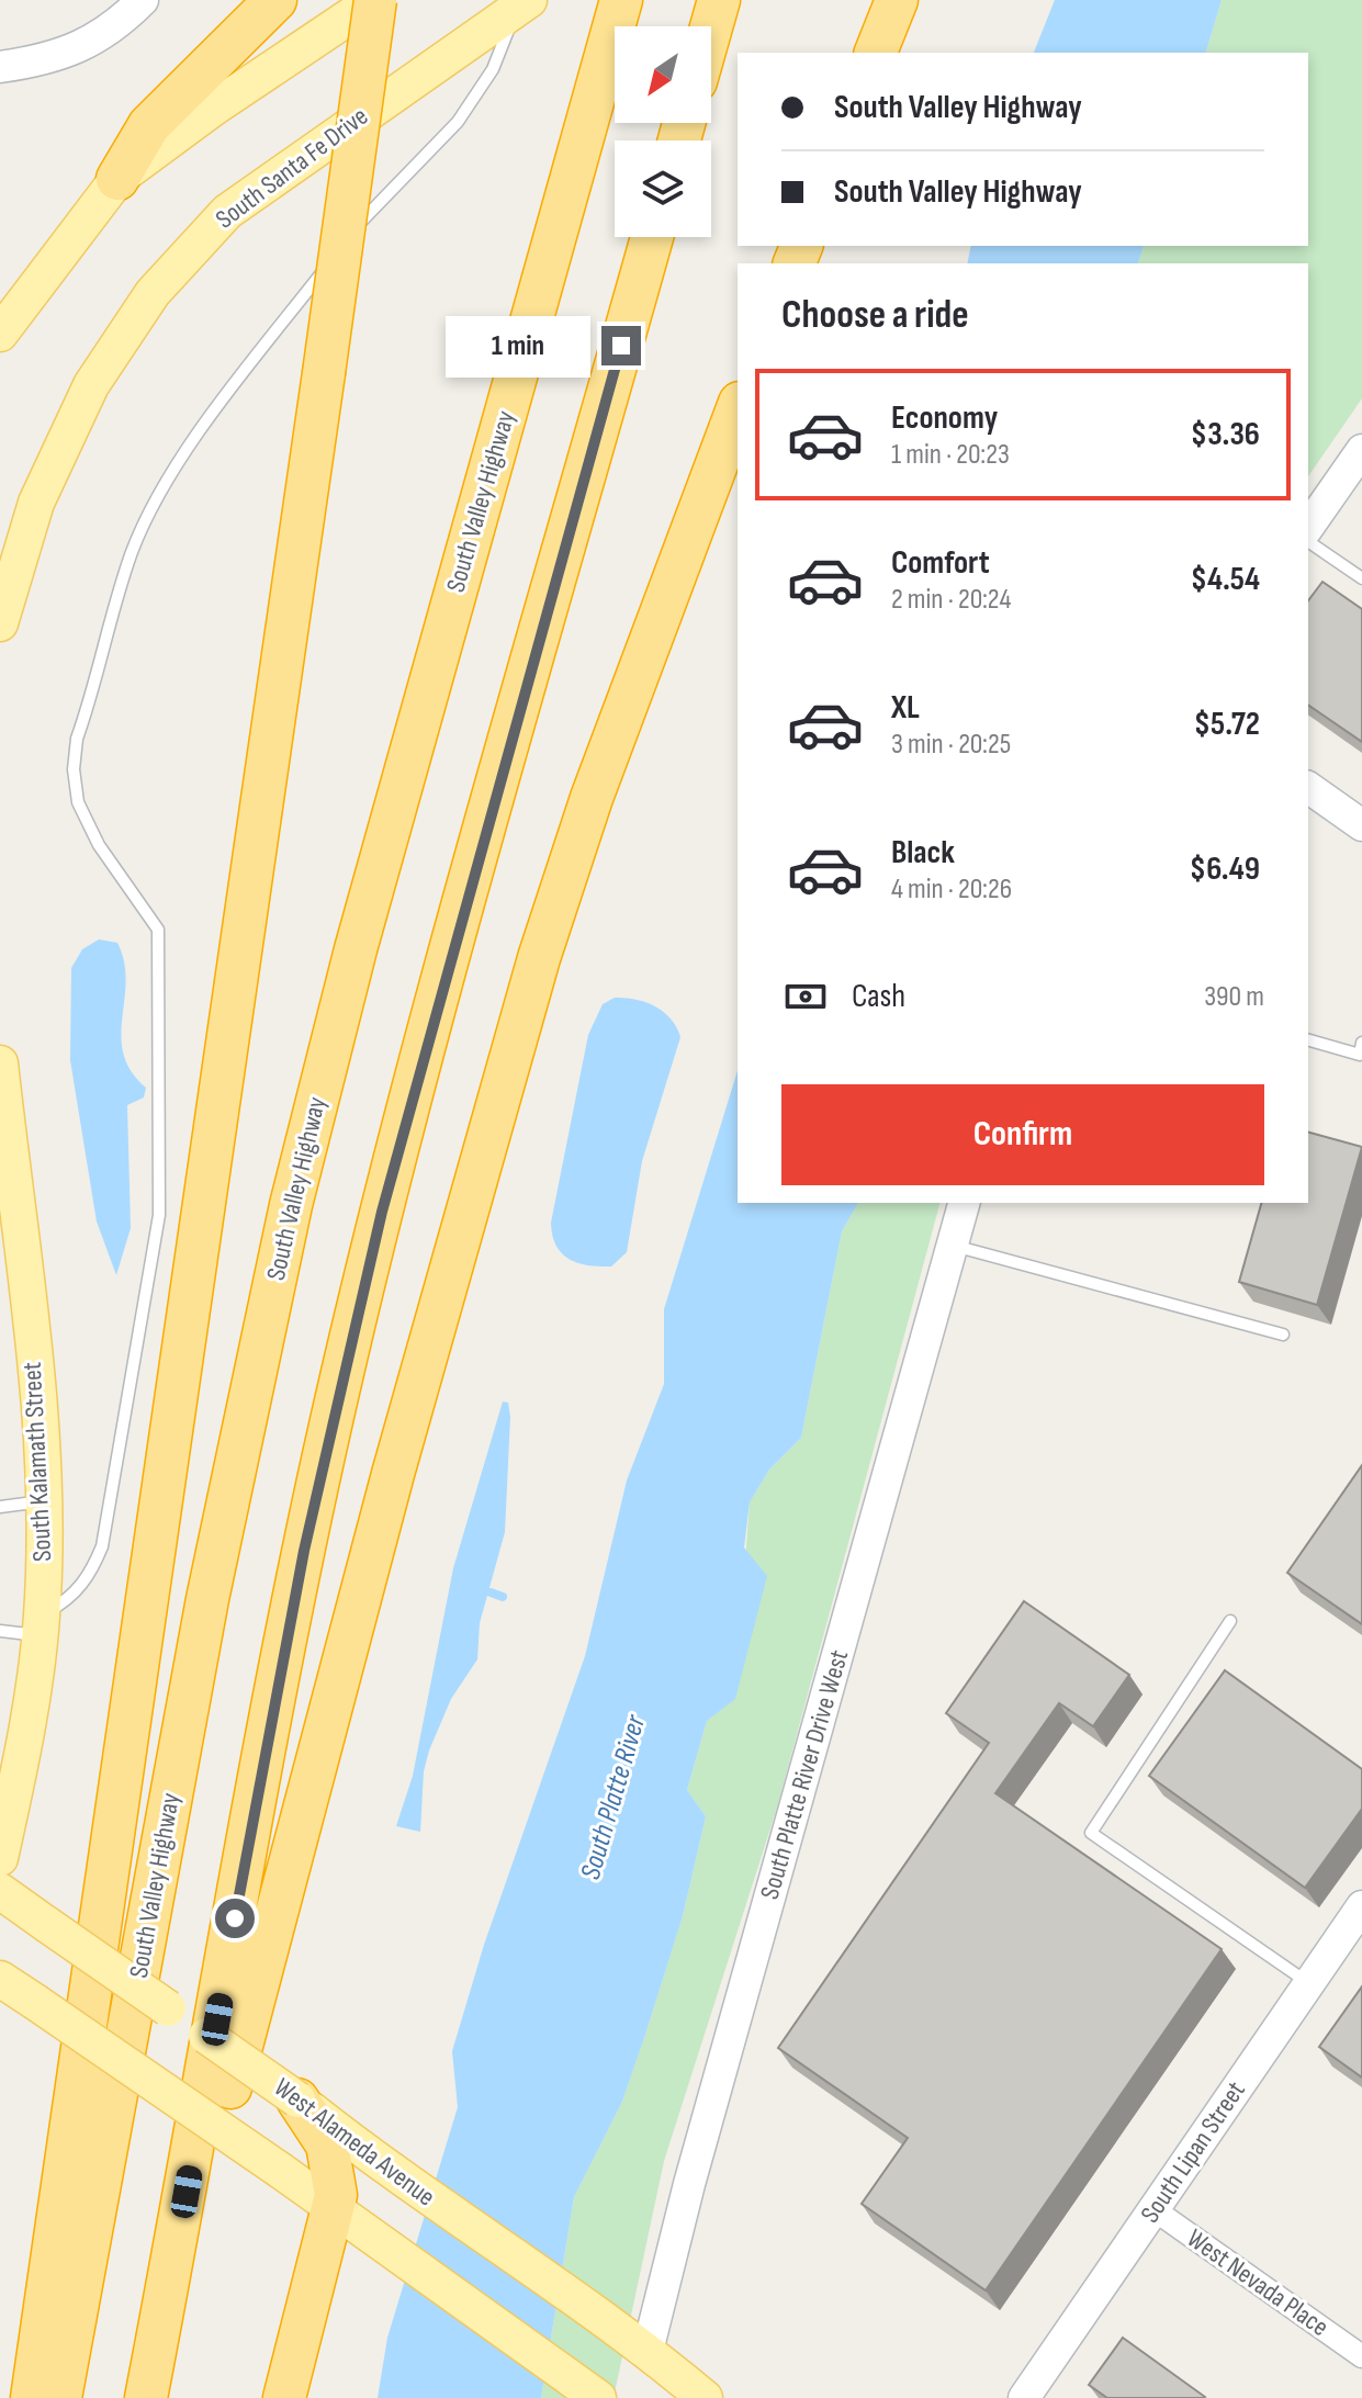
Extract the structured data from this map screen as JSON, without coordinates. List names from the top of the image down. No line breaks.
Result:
{"streets":{"highway":["South Valley Highway"],"main road":["South Santa Fe Drive","South Kalamath Street","West Alameda Avenue"],"street":["South Platte River Drive West","South Lipan Street","West Nevada Place"]},"crossings":[["South Platte River Drive West","West Alameda Avenue"],["South Lipan Street","West Nevada Place"]],"water":["South Platte River"],"north":"bottom left","page":{"banner":["South Valley Highway","South Valley Highway"],"heading":"Choose a ride","bubble":"1 min","list":[{"name":"Economy","note":"1 min · 20:23","value":"$3.36"},{"name":"Comfort","note":"2 min · 20:24","value":"$4.54"},{"name":"XL","note":"3 min · 20:25","value":"$5.72"},{"name":"Black","note":"4 min · 20:26","value":"$6.49"}],"pay":["Cash","390 m"],"buttons":"Confirm"}}
